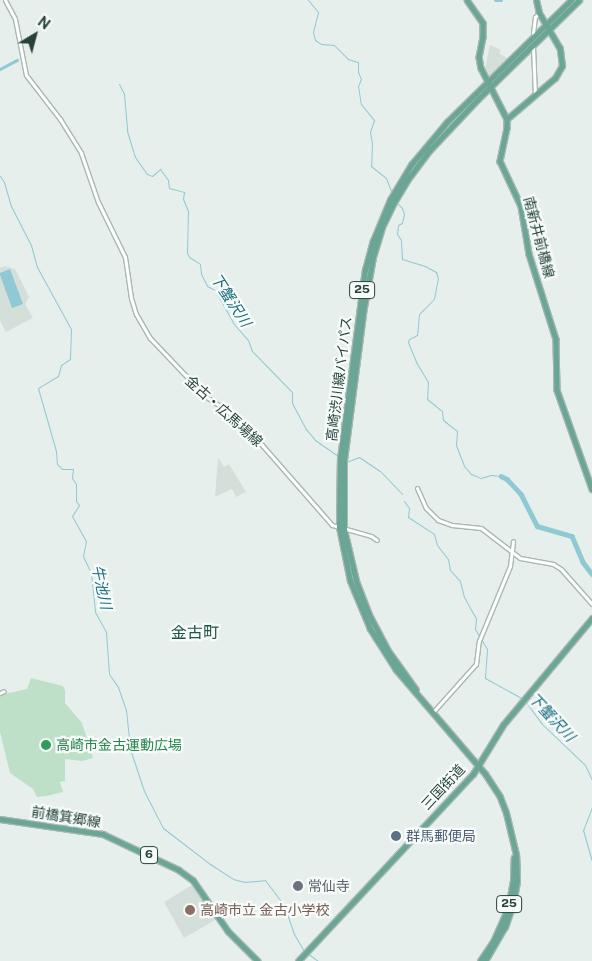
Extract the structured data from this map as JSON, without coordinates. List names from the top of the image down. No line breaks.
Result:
{"streets":{"main road":["南新井前橋線","25","高崎渋川線バイパス","三国街道","前橋箕郷線","6"],"street":["金古・広馬場線"]},"crossings":[["高崎渋川線バイパス","金古・広馬場線"],["高崎渋川線バイパス","三国街道"]],"districts":["金古町"],"water":["下蟹沢川","牛池川"],"places":["高崎市金古運動広場","群馬郵便局","常仙寺","高崎市立 金古小学校"],"north":"top right"}
